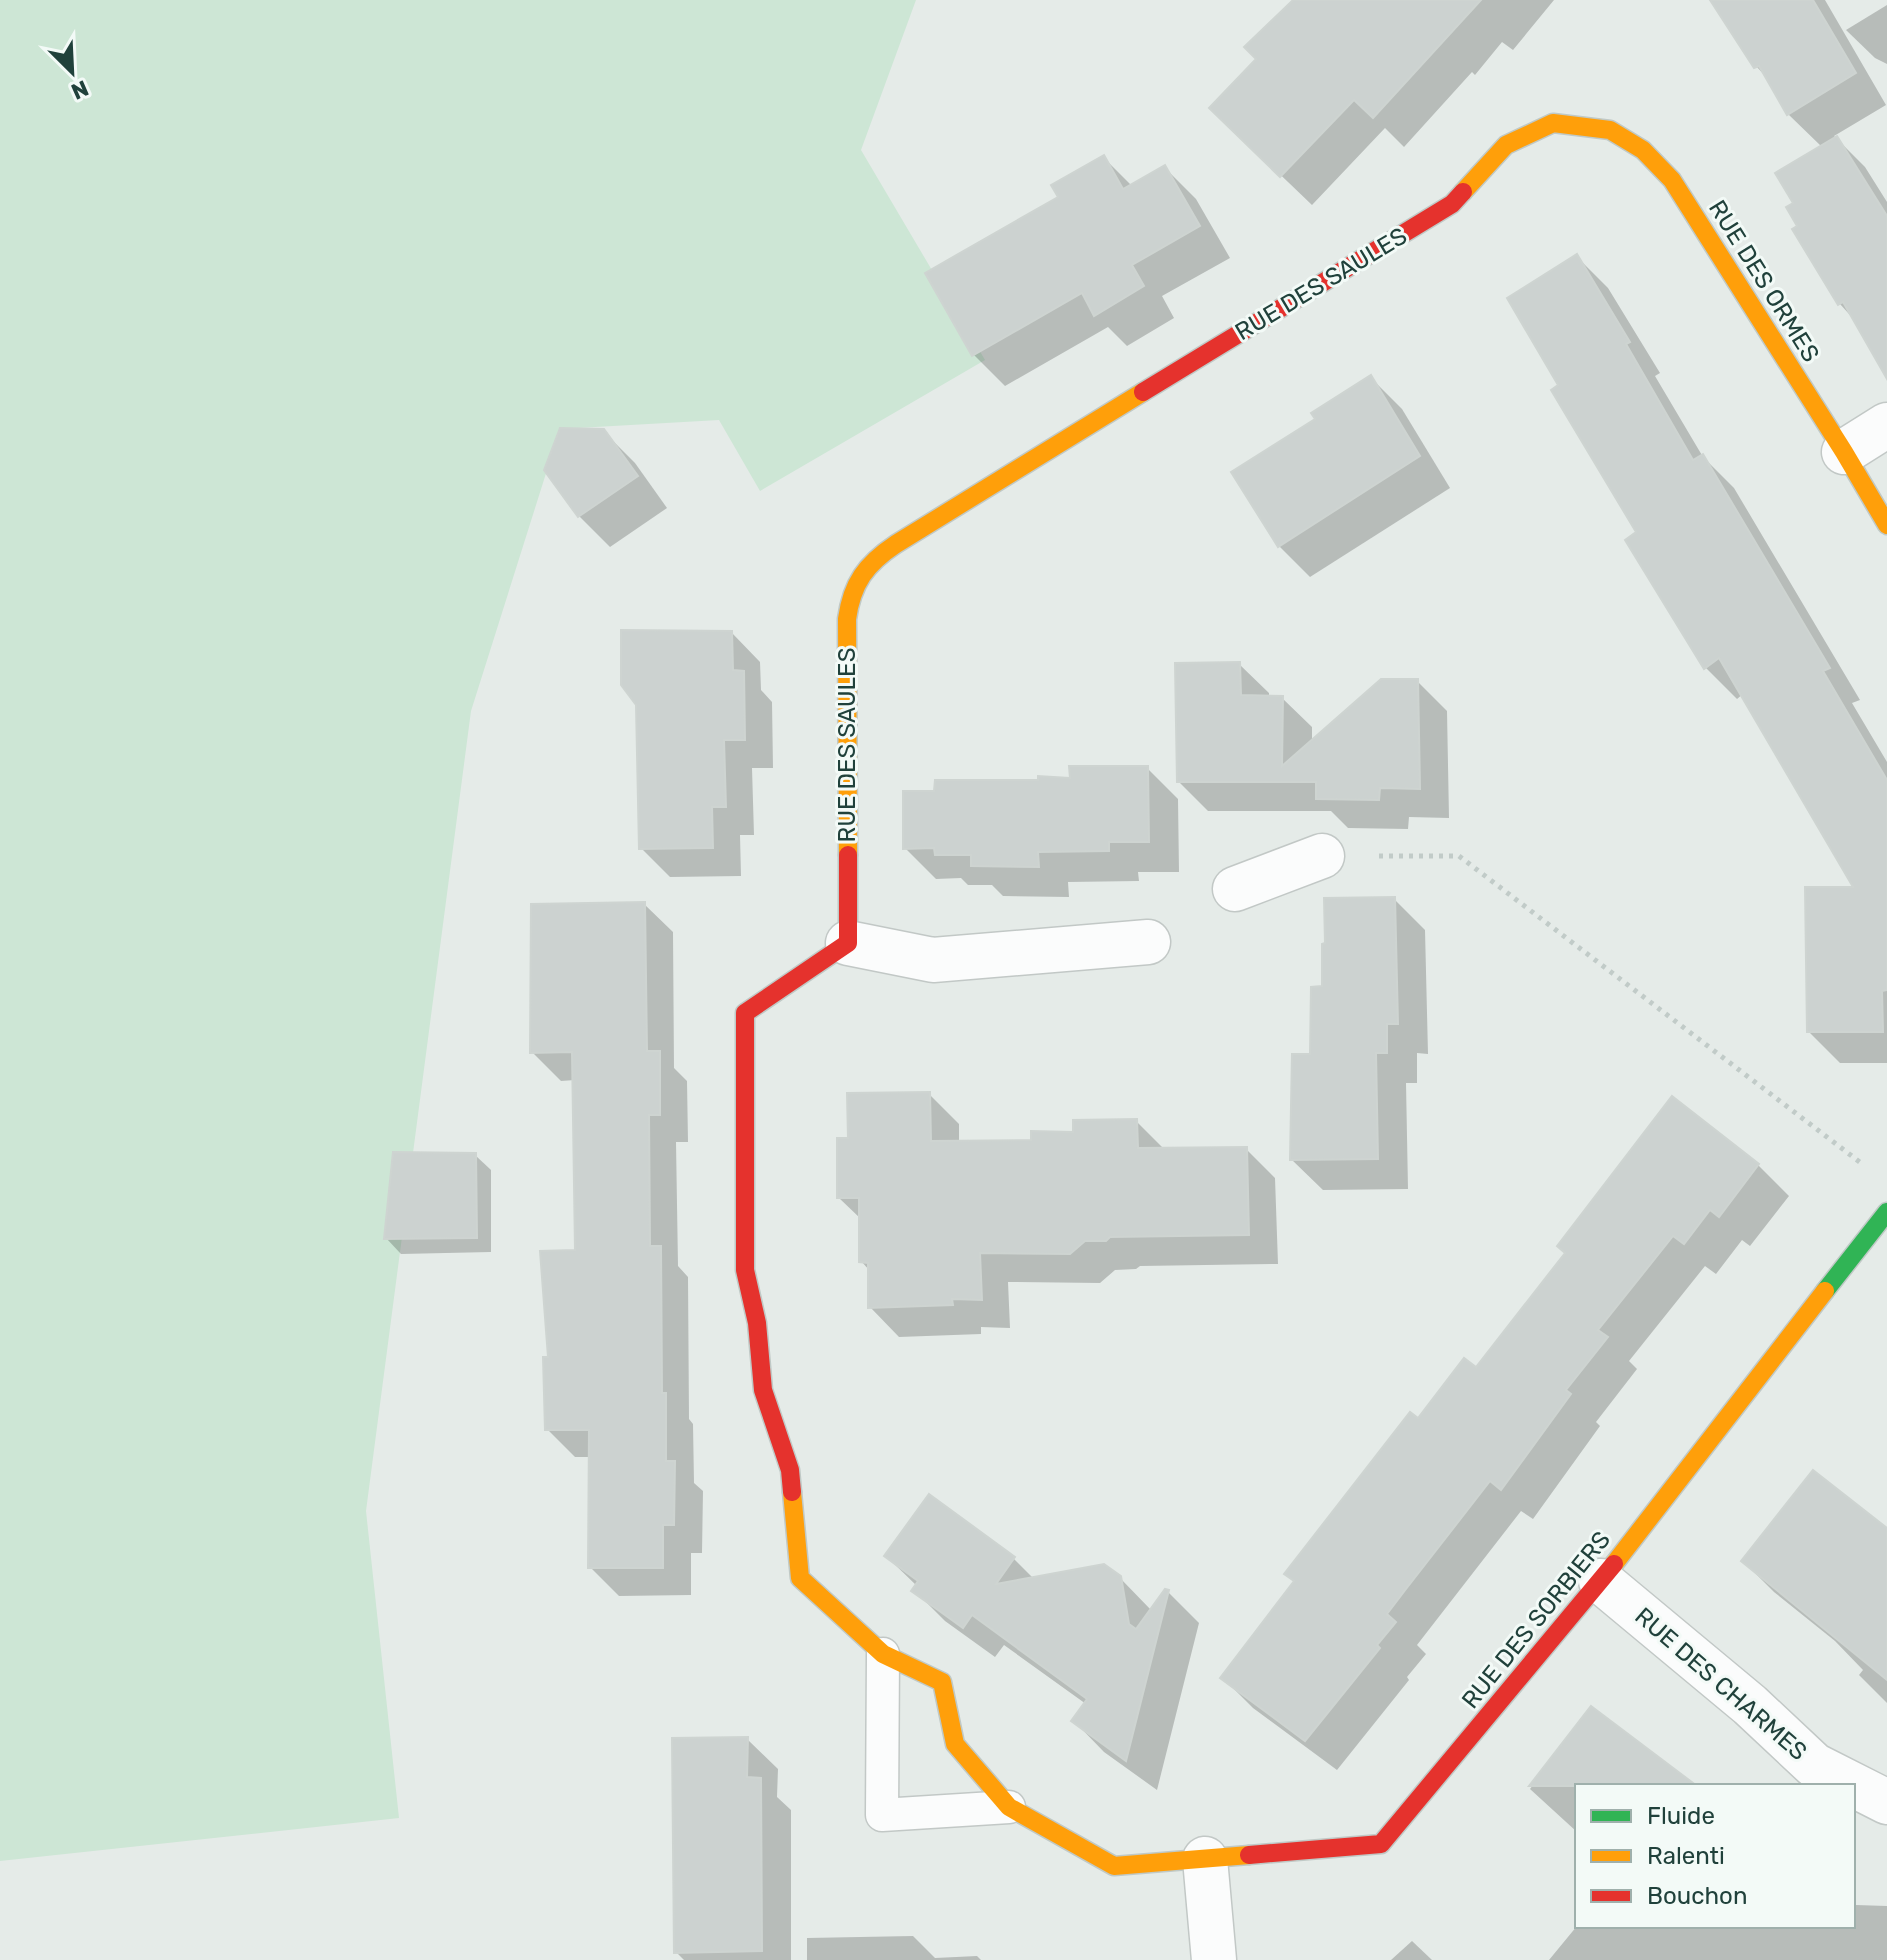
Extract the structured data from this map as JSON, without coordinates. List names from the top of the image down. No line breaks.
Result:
{"streets":{"street":["RUE DES ORMES","RUE DES SAULES","RUE DES SORBIERS","RUE DES CHARMES"]},"crossings":[["RUE DES ORMES","RUE DES SAULES"],["RUE DES SORBIERS","RUE DES CHARMES"]],"legend":["Fluide","Ralenti","Bouchon"],"north":"bottom right"}
